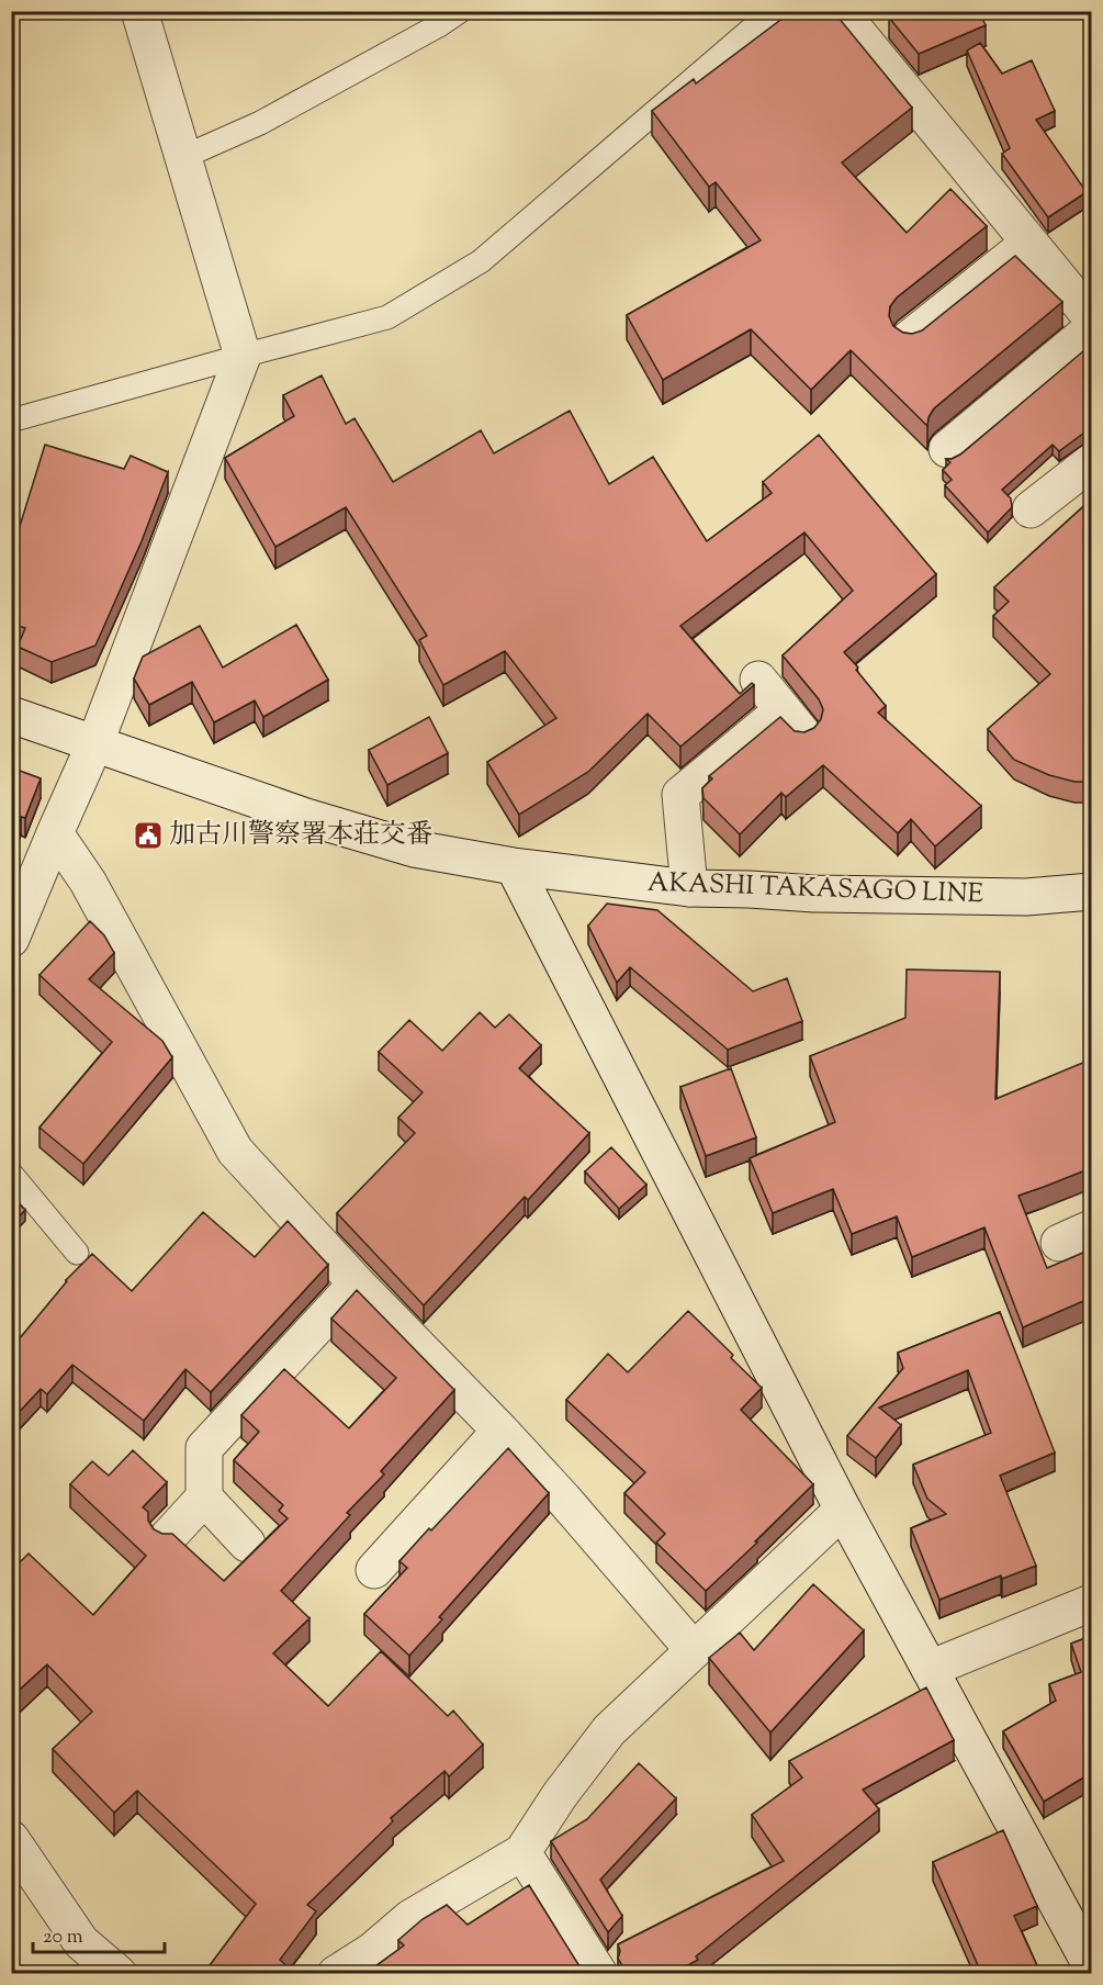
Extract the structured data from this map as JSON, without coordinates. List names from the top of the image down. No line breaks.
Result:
{"streets":{"street":["AKASHI TAKASAGO LINE"]},"places":{"public building":["加古川警察署本荘交番"]},"scale_bar":"20 m"}
